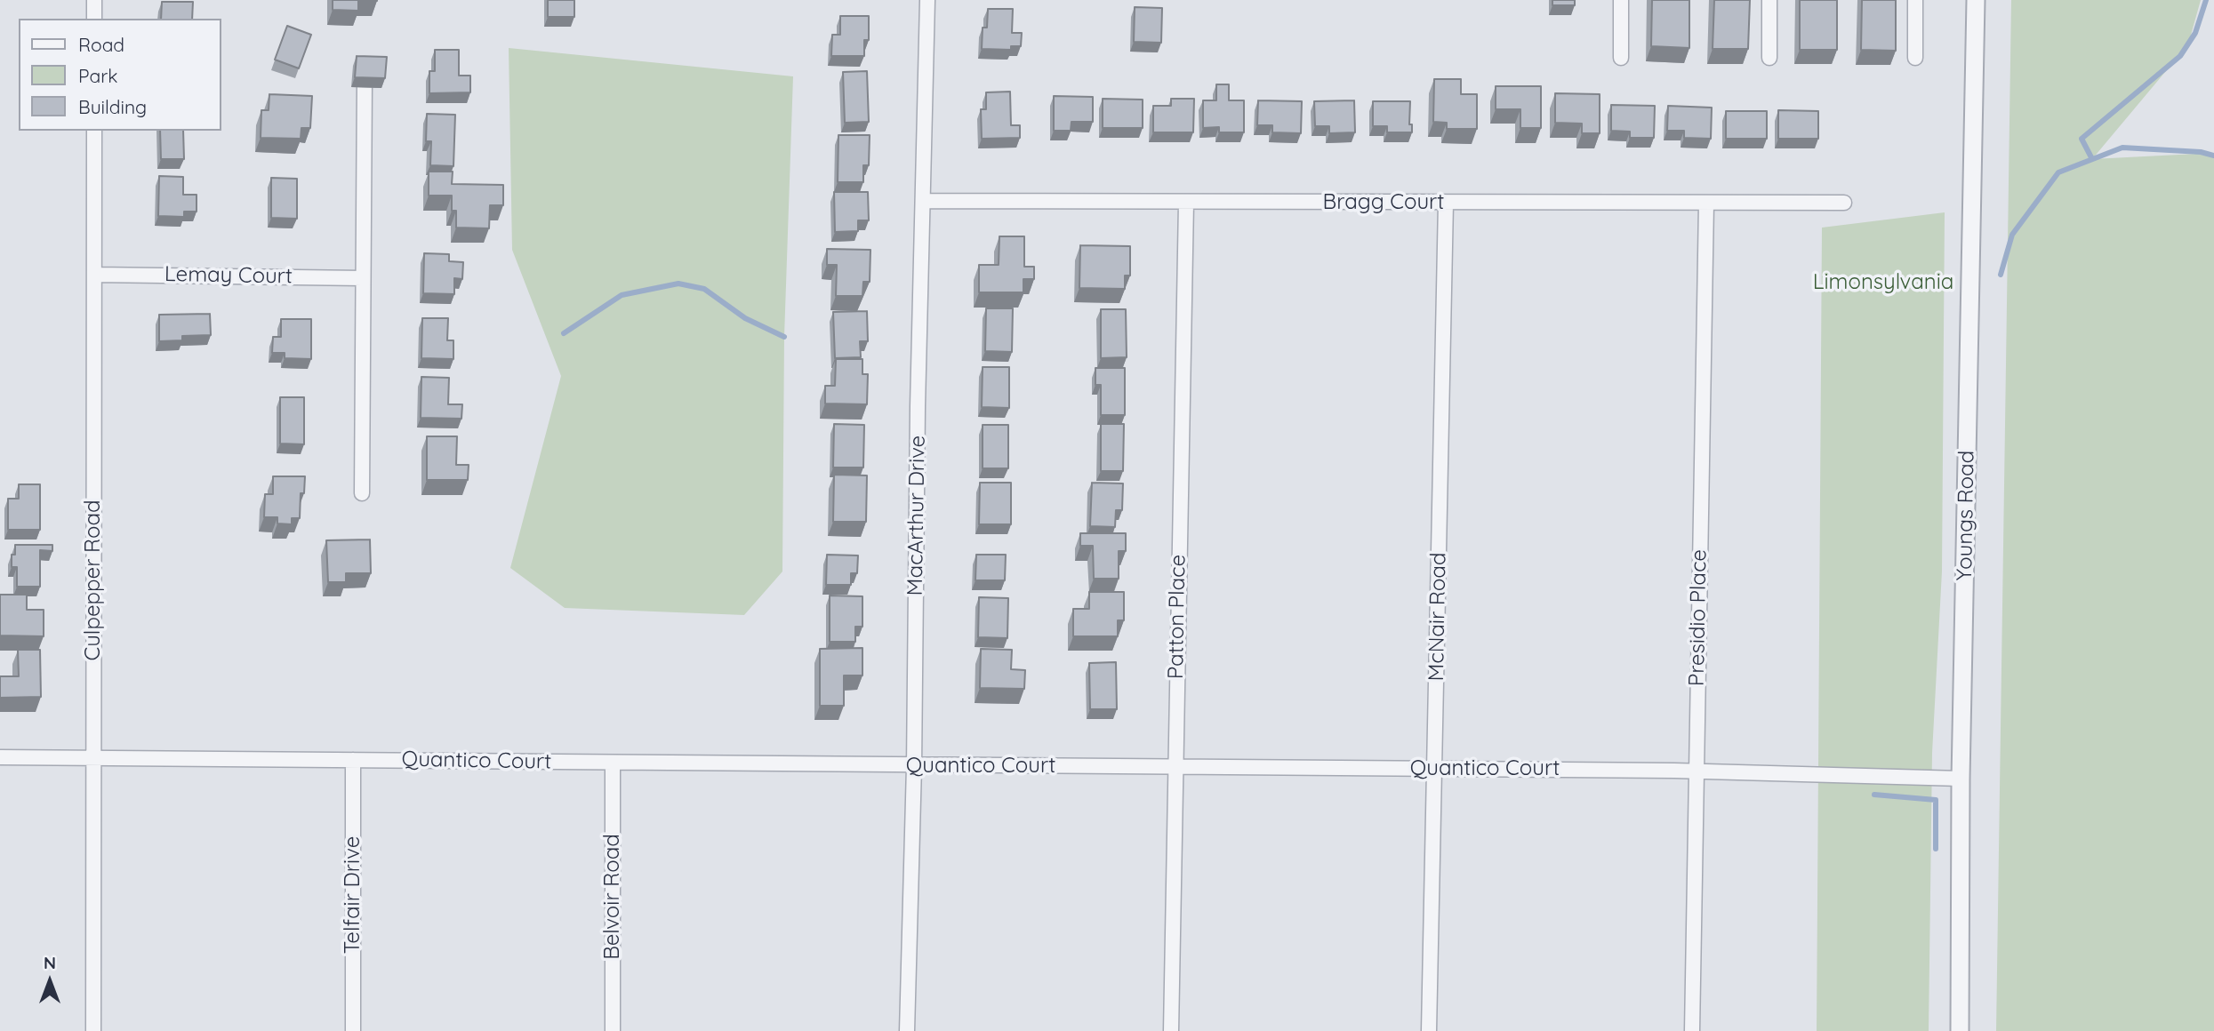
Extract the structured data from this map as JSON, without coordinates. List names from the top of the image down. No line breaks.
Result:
{"streets":{"street":["Bragg Court","Lemay Court","MacArthur Drive","Youngs Road","Culpepper Road","Patton Place","McNair Road","Presidio Place","Quantico Court","Telfair Drive","Belvoir Road"]},"crossings":[["Bragg Court","MacArthur Drive"],["Bragg Court","Patton Place"],["Bragg Court","McNair Road"],["Bragg Court","Presidio Place"],["Lemay Court","Culpepper Road"],["MacArthur Drive","Quantico Court"],["Youngs Road","Quantico Court"],["Culpepper Road","Quantico Court"],["Patton Place","Quantico Court"],["McNair Road","Quantico Court"],["Presidio Place","Quantico Court"],["Quantico Court","Telfair Drive"],["Quantico Court","Belvoir Road"]],"parks":["Limonsylvania"],"legend":["Road","Park","Building"],"north":"top"}
